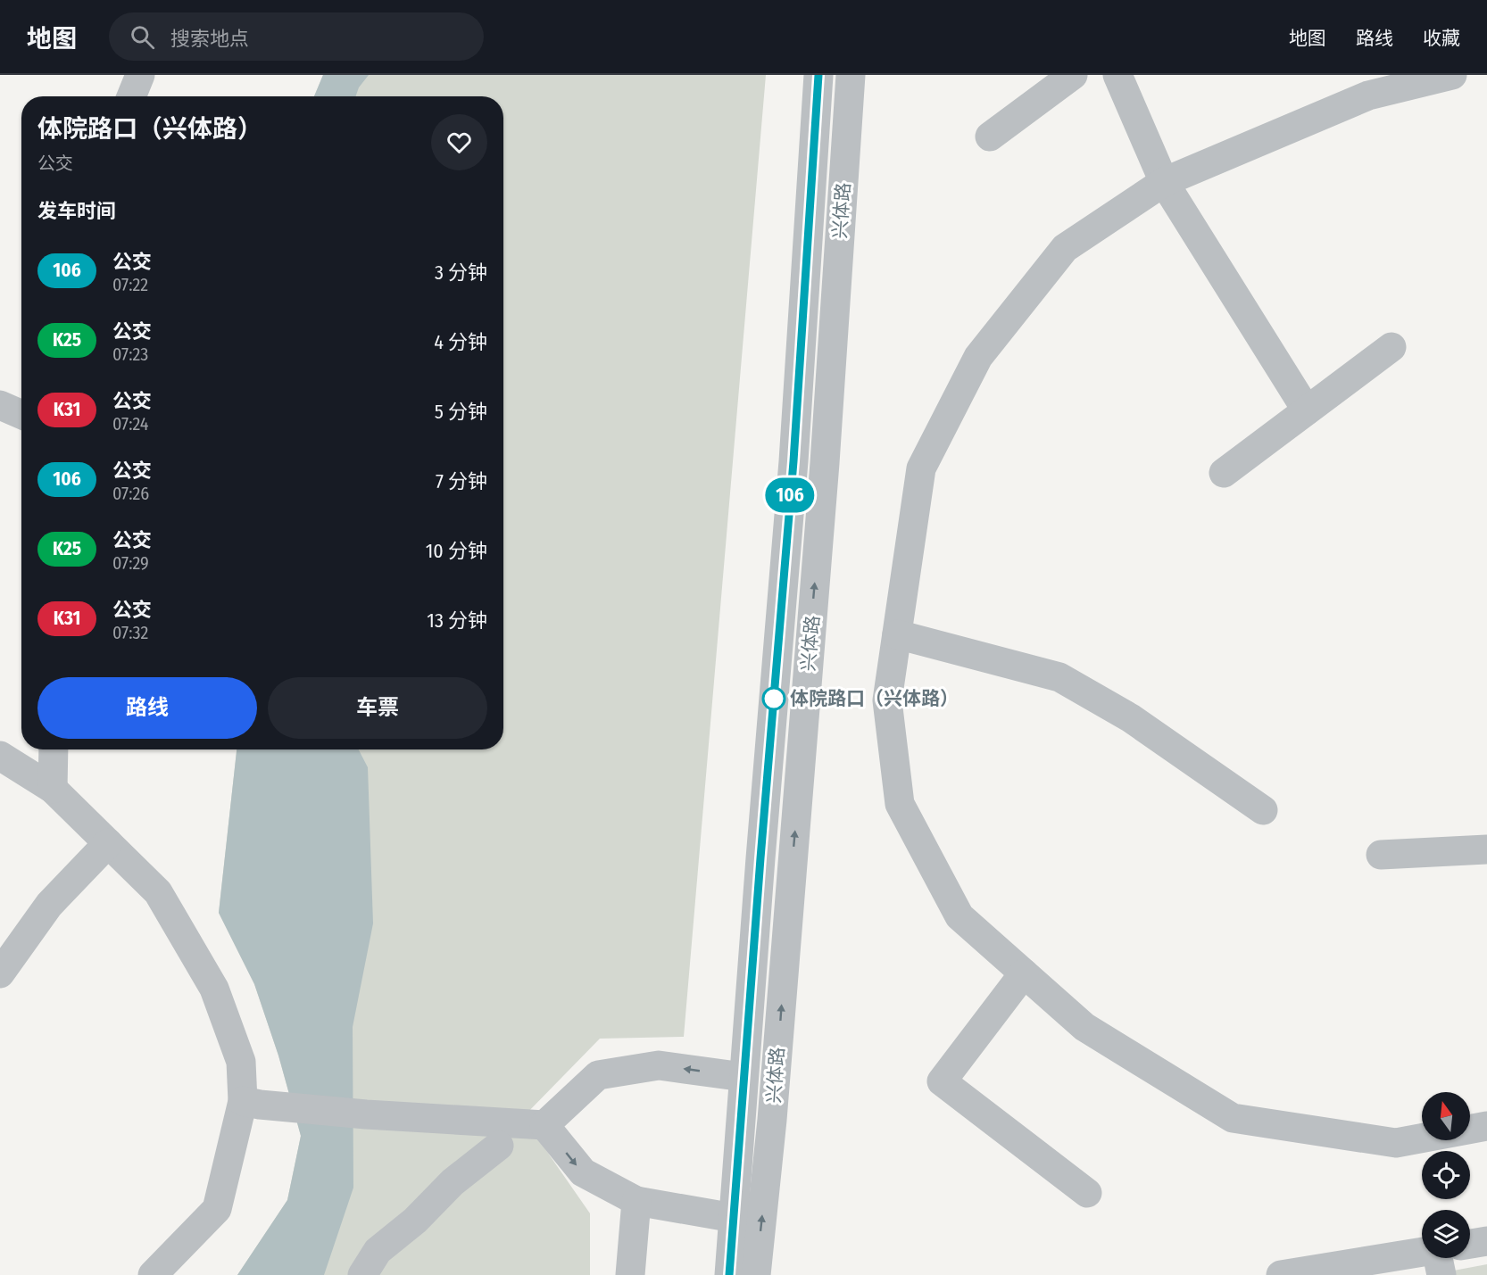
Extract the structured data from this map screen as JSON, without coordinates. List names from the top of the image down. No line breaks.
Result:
{"streets":{"street":["兴体路"]},"places":["体院路口（兴体路）"],"lines":["bus line 106"],"north":"top","page":{"header":"地图","search":"搜索地点","nav":["地图","路线","收藏"],"on_map":"106","heading":[["体院路口（兴体路）","公交"],"发车时间"],"list":[{"mark":"106","name":"公交","note":"07:22","value":"3 分钟"},{"mark":"K25","name":"公交","note":"07:23","value":"4 分钟"},{"mark":"K31","name":"公交","note":"07:24","value":"5 分钟"},{"mark":"106","name":"公交","note":"07:26","value":"7 分钟"},{"mark":"K25","name":"公交","note":"07:29","value":"10 分钟"},{"mark":"K31","name":"公交","note":"07:32","value":"13 分钟"}],"buttons":["路线","车票"]}}
